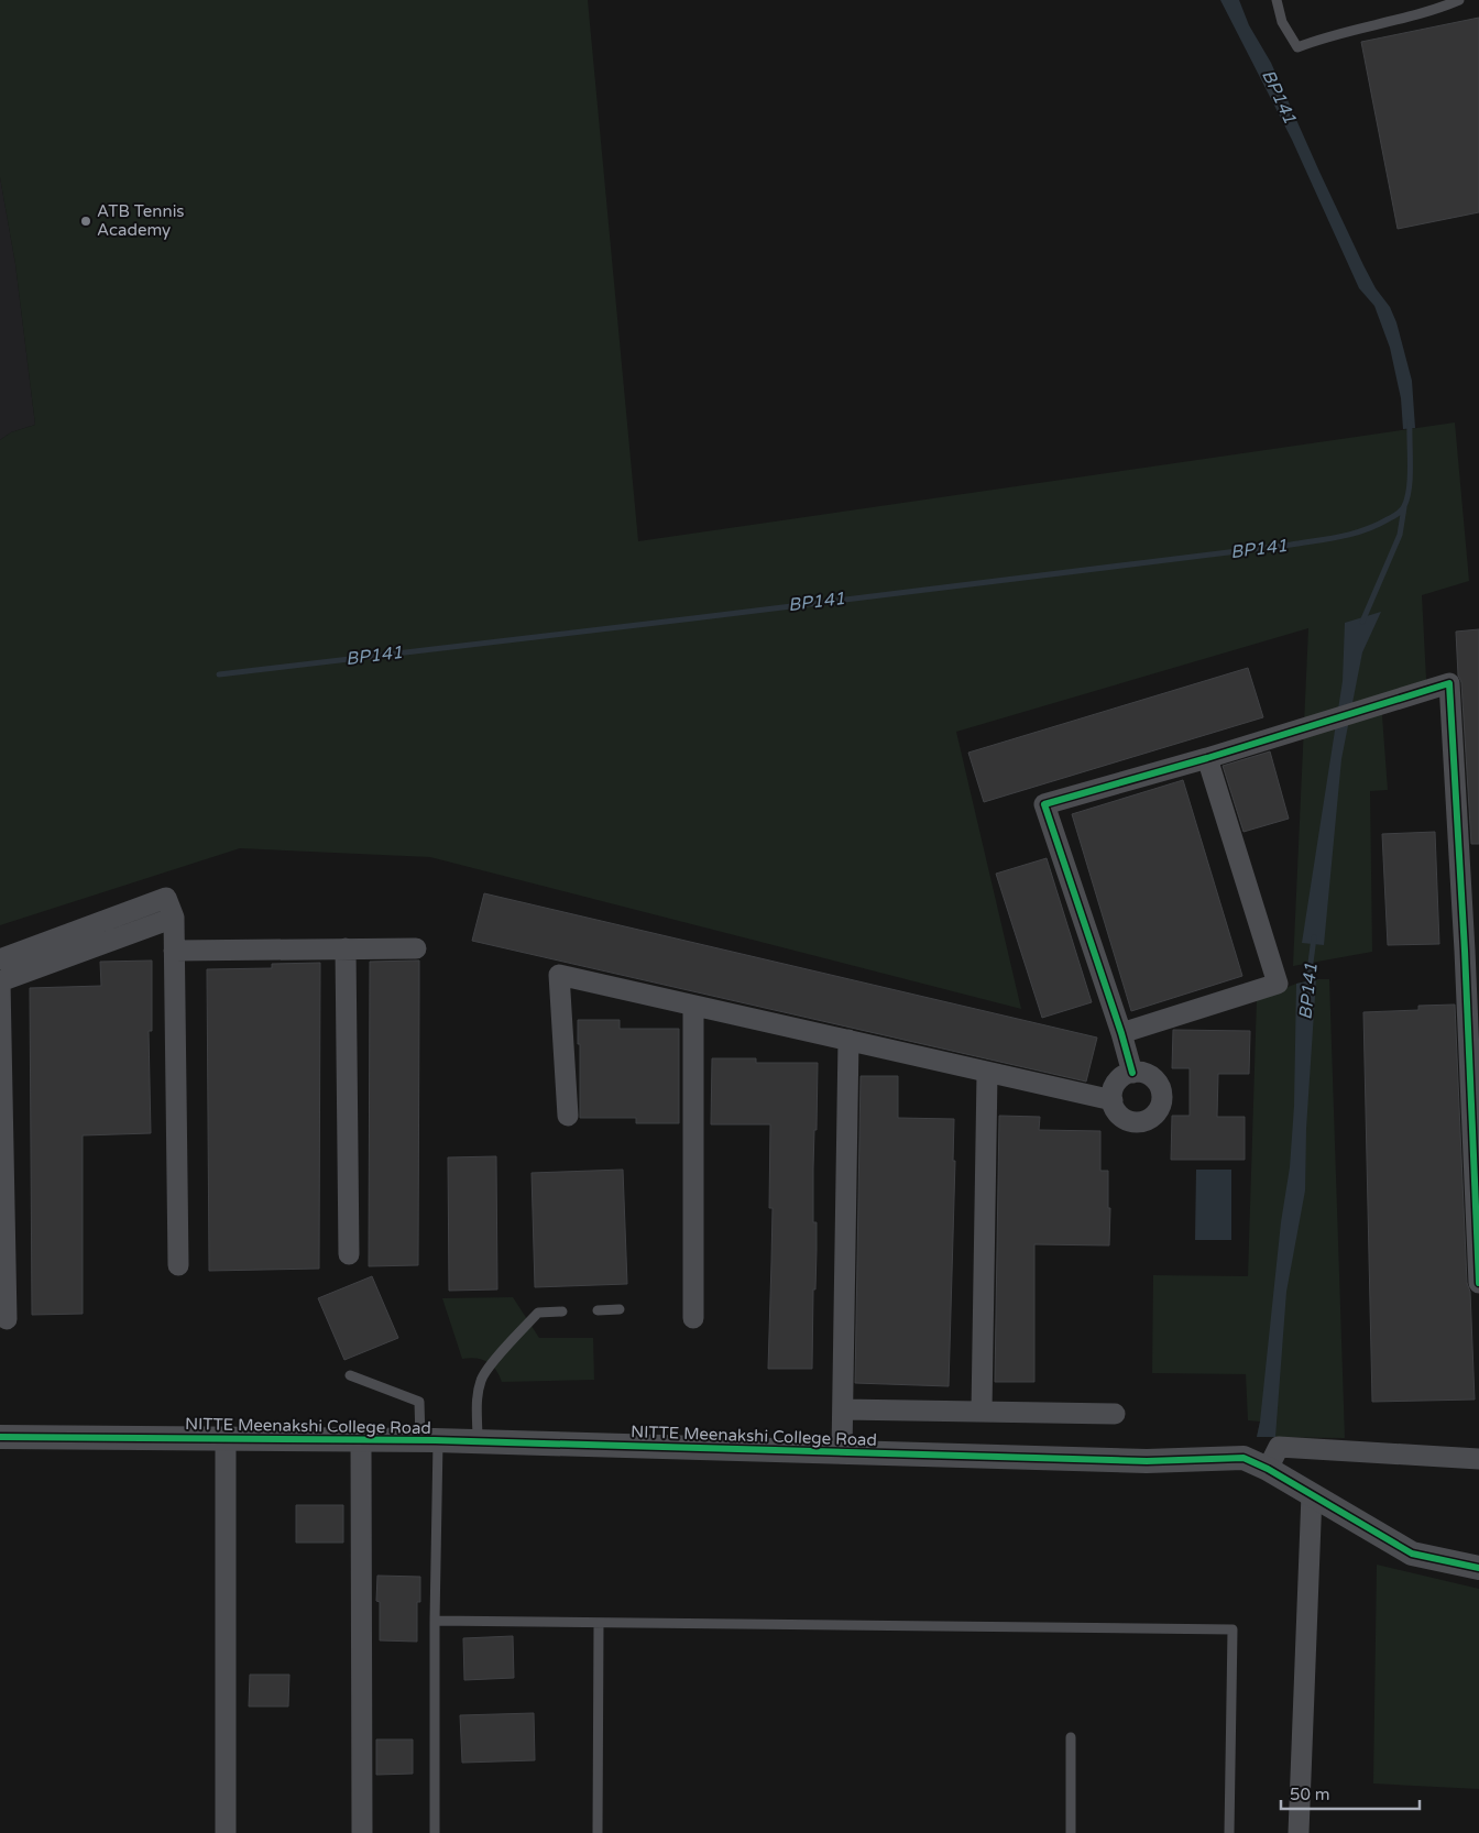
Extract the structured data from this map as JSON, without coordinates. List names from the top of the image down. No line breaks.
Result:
{"streets":{"street":["NITTE Meenakshi College Road"]},"water":["BP141"],"places":["ATB Tennis Academy"],"scale_bar":"50 m"}
